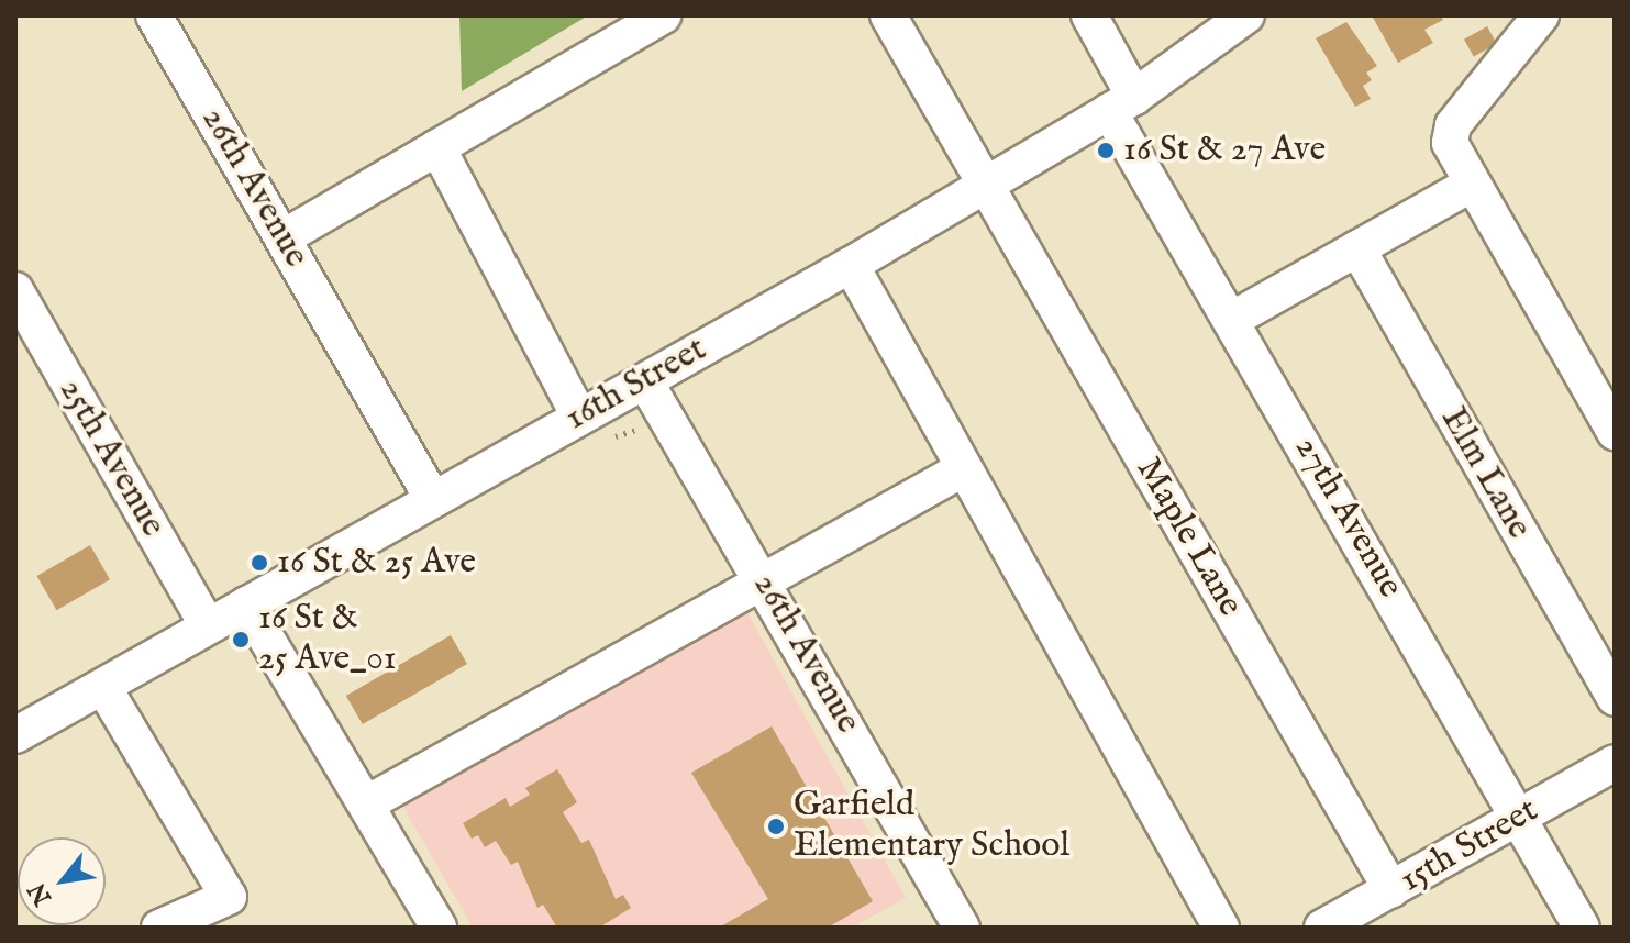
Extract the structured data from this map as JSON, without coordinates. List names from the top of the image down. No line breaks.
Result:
{"streets":{"street":["26th Avenue","16th Street","25th Avenue","Elm Lane","27th Avenue","Maple Lane","15th Street"]},"crossings":[["26th Avenue","16th Street"],["16th Street","25th Avenue"],["16th Street","27th Avenue"],["16th Street","Maple Lane"],["27th Avenue","15th Street"],["Maple Lane","15th Street"]],"places":["16 St & 27 Ave","16 St & 25 Ave","16 St & 25 Ave_01","Garfield Elementary School"],"north":"bottom left"}
